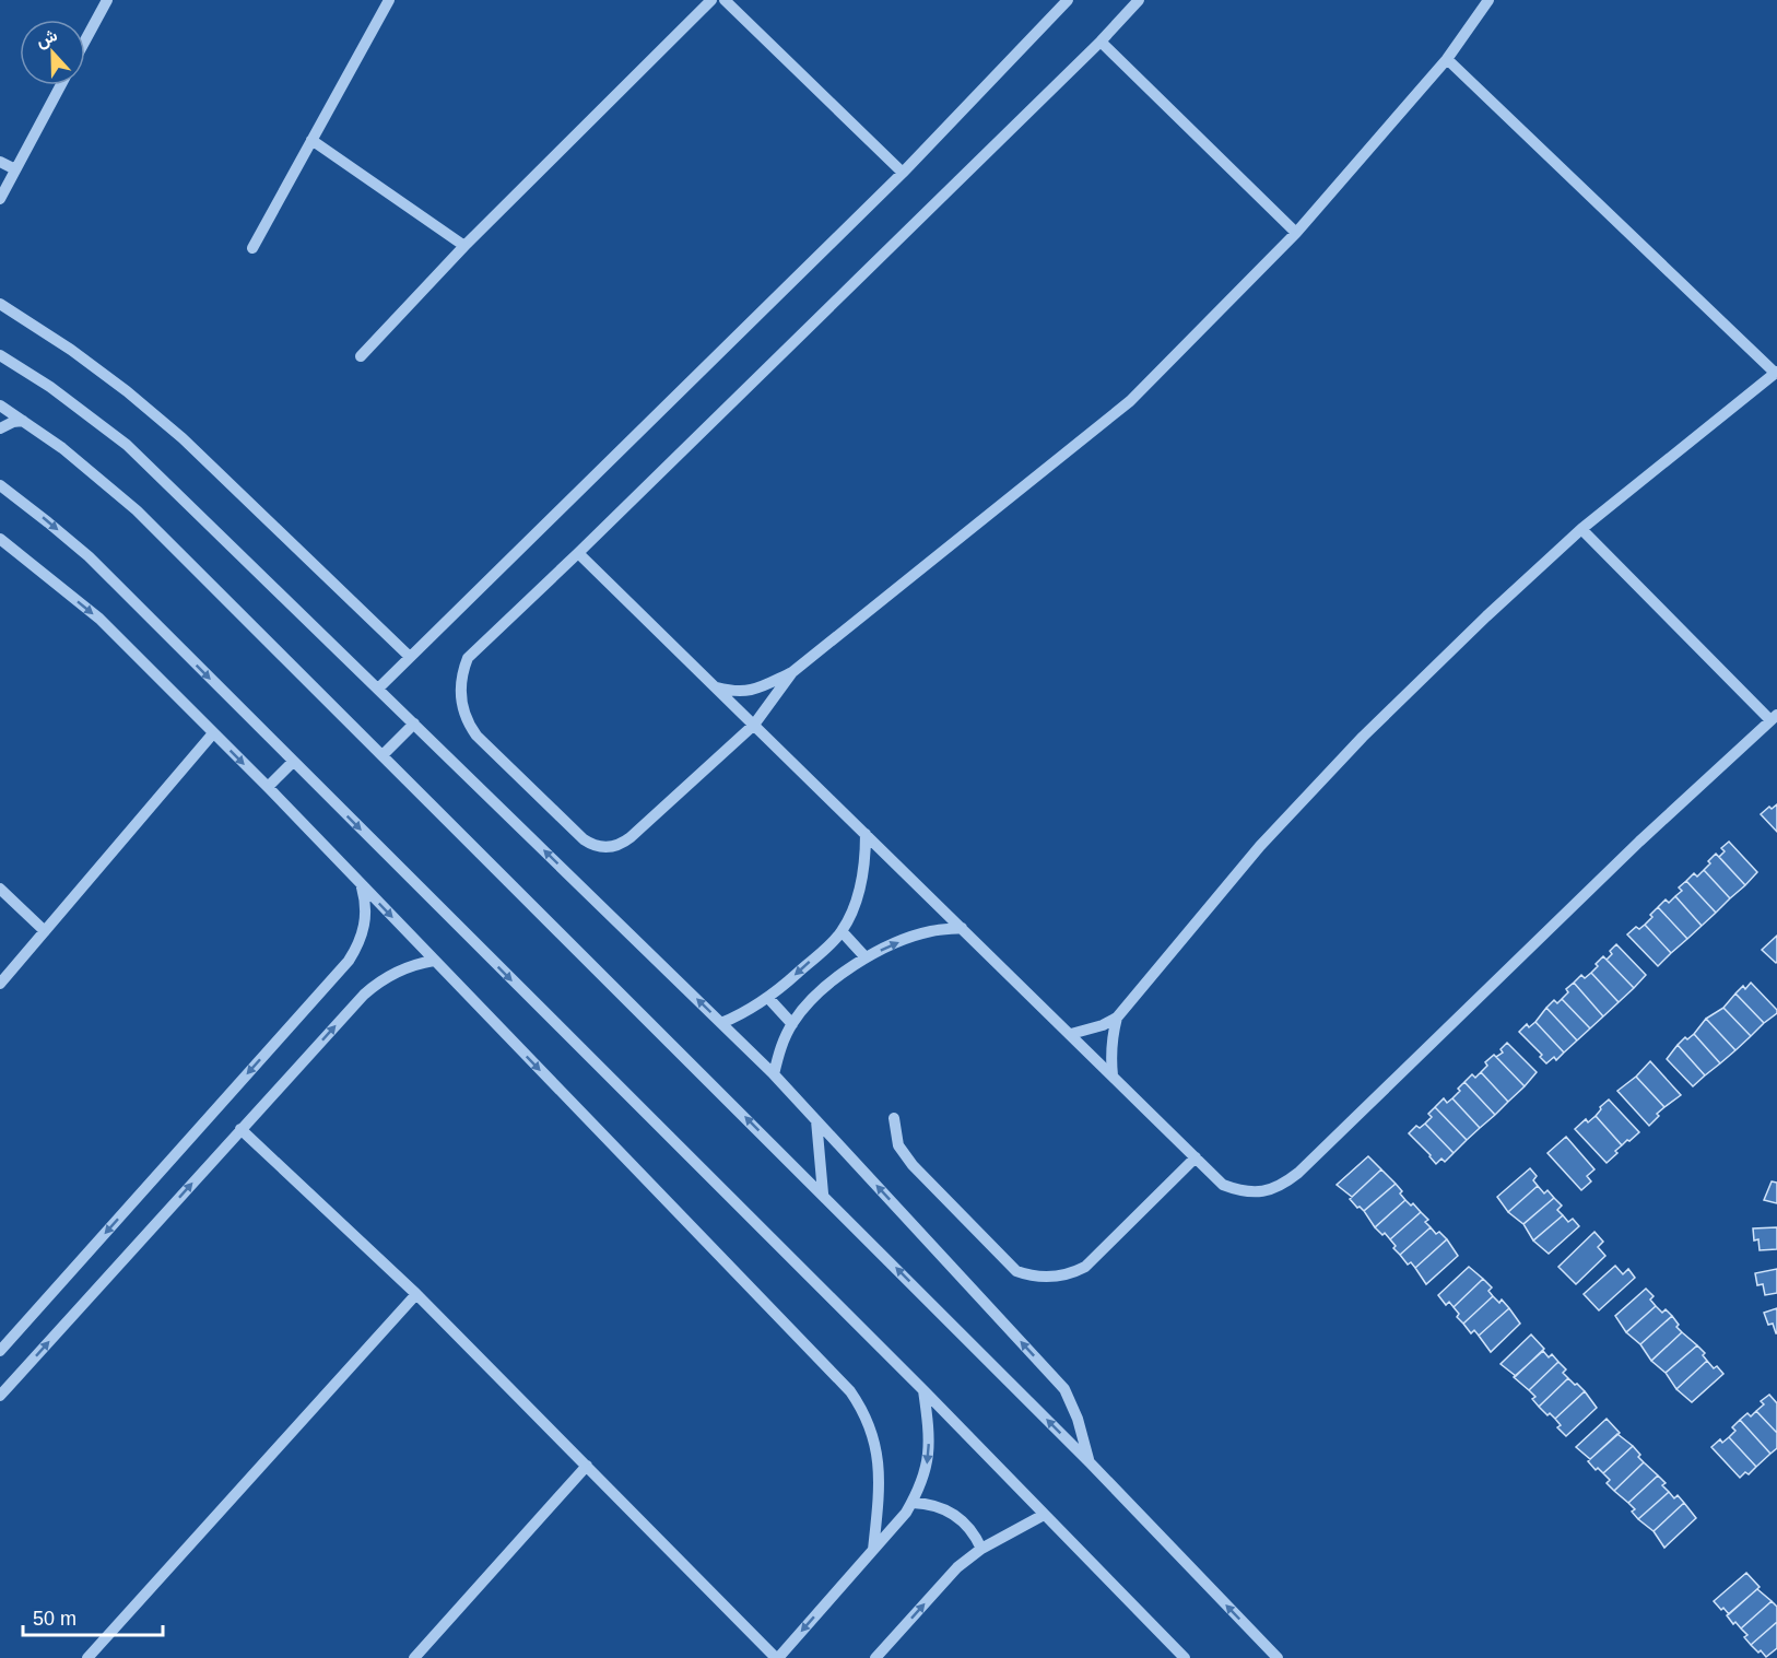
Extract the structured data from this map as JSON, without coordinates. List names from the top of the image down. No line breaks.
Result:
{"scale_bar":"50 m","north":"top"}
